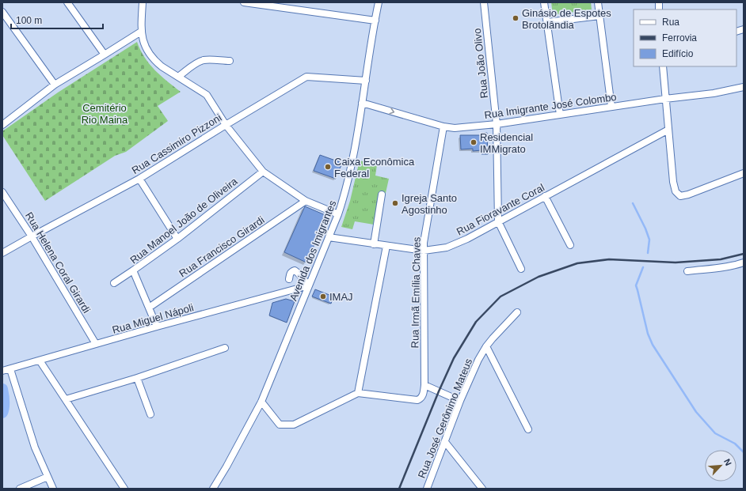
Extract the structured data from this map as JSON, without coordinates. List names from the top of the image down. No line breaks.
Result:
{"streets":{"street":["Rua João Olivo","Rua Imigrante José Colombo","Rua Cassimiro Pizzoni","Rua Fioravante Coral","Rua Manoel João de Oliveira","Rua Francisco Girardi","Avenida dos Imigrantes","Rua Helena Coral Girardi","Rua Irmã Emília Chaves","Rua Miguel Nápoli","Rua José Gerônimo Mateus"]},"crossings":[["Rua João Olivo","Rua Imigrante José Colombo"],["Rua João Olivo","Rua Fioravante Coral"],["Rua Imigrante José Colombo","Avenida dos Imigrantes"],["Rua Imigrante José Colombo","Rua Irmã Emília Chaves"],["Rua Cassimiro Pizzoni","Avenida dos Imigrantes"],["Rua Cassimiro Pizzoni","Rua Helena Coral Girardi"],["Rua Fioravante Coral","Avenida dos Imigrantes"],["Rua Fioravante Coral","Rua Irmã Emília Chaves"],["Rua Manoel João de Oliveira","Rua Francisco Girardi"],["Rua Manoel João de Oliveira","Rua Miguel Nápoli"],["Avenida dos Imigrantes","Rua Miguel Nápoli"],["Rua Helena Coral Girardi","Rua Miguel Nápoli"]],"parks":["Cemitério Rio Maina"],"places":["Ginásio de Espotes Brotolândia","Residencial IMMigrato","Caixa Econômica Federal","Igreja Santo Agostinho","IMAJ"],"legend":["Rua","Ferrovia","Edifício"],"scale_bar":"100 m","north":"top right"}
